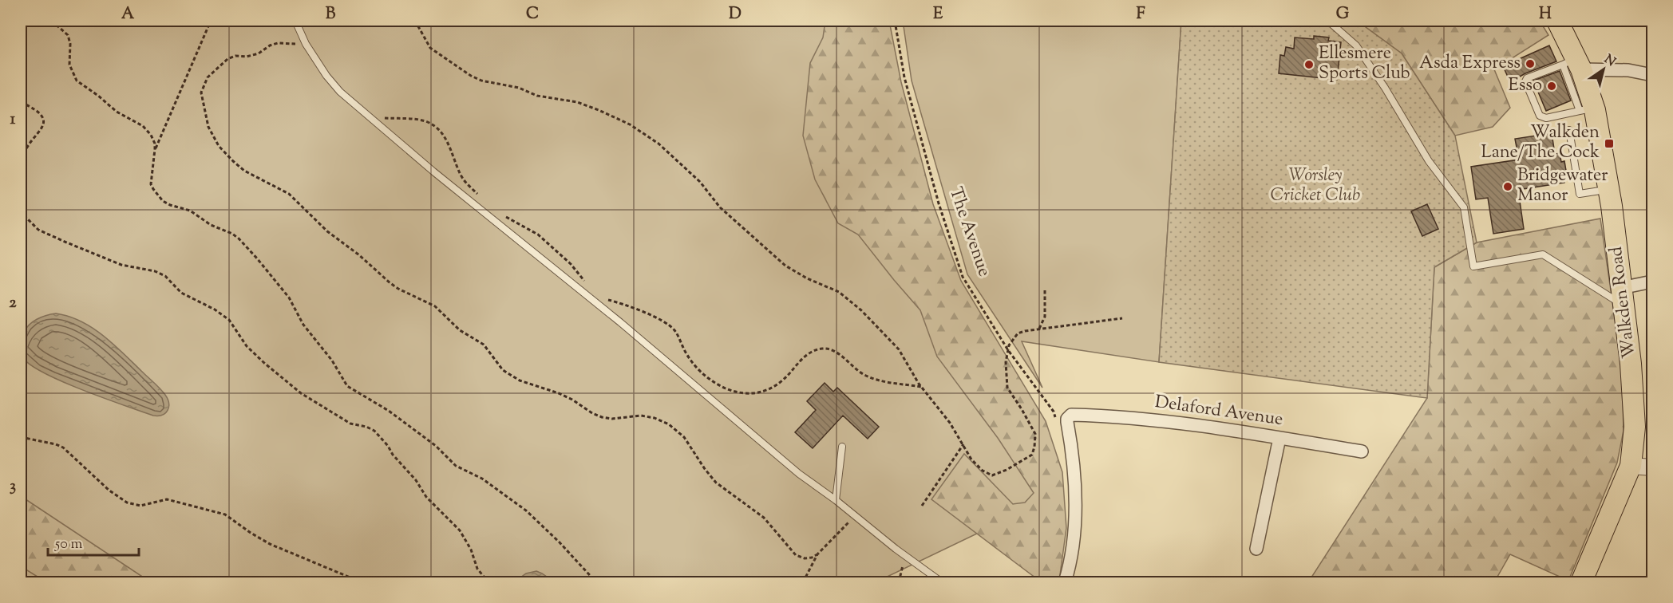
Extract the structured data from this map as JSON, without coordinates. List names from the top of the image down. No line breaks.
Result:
{"streets":{"highway":["Walkden Road"],"street":["Delaford Avenue"],"path":["The Avenue"]},"parks":["Worsley Cricket Club"],"places":{"other":["Asda Express","Ellesmere Sports Club","Esso","Bridgewater Manor"],"transit":["Walkden Lane/The Cock"]},"scale_bar":"50 m","north":"top right","grid":{"columns":["A","B","C","D","E","F","G","H"],"rows":["1","2","3"]}}
